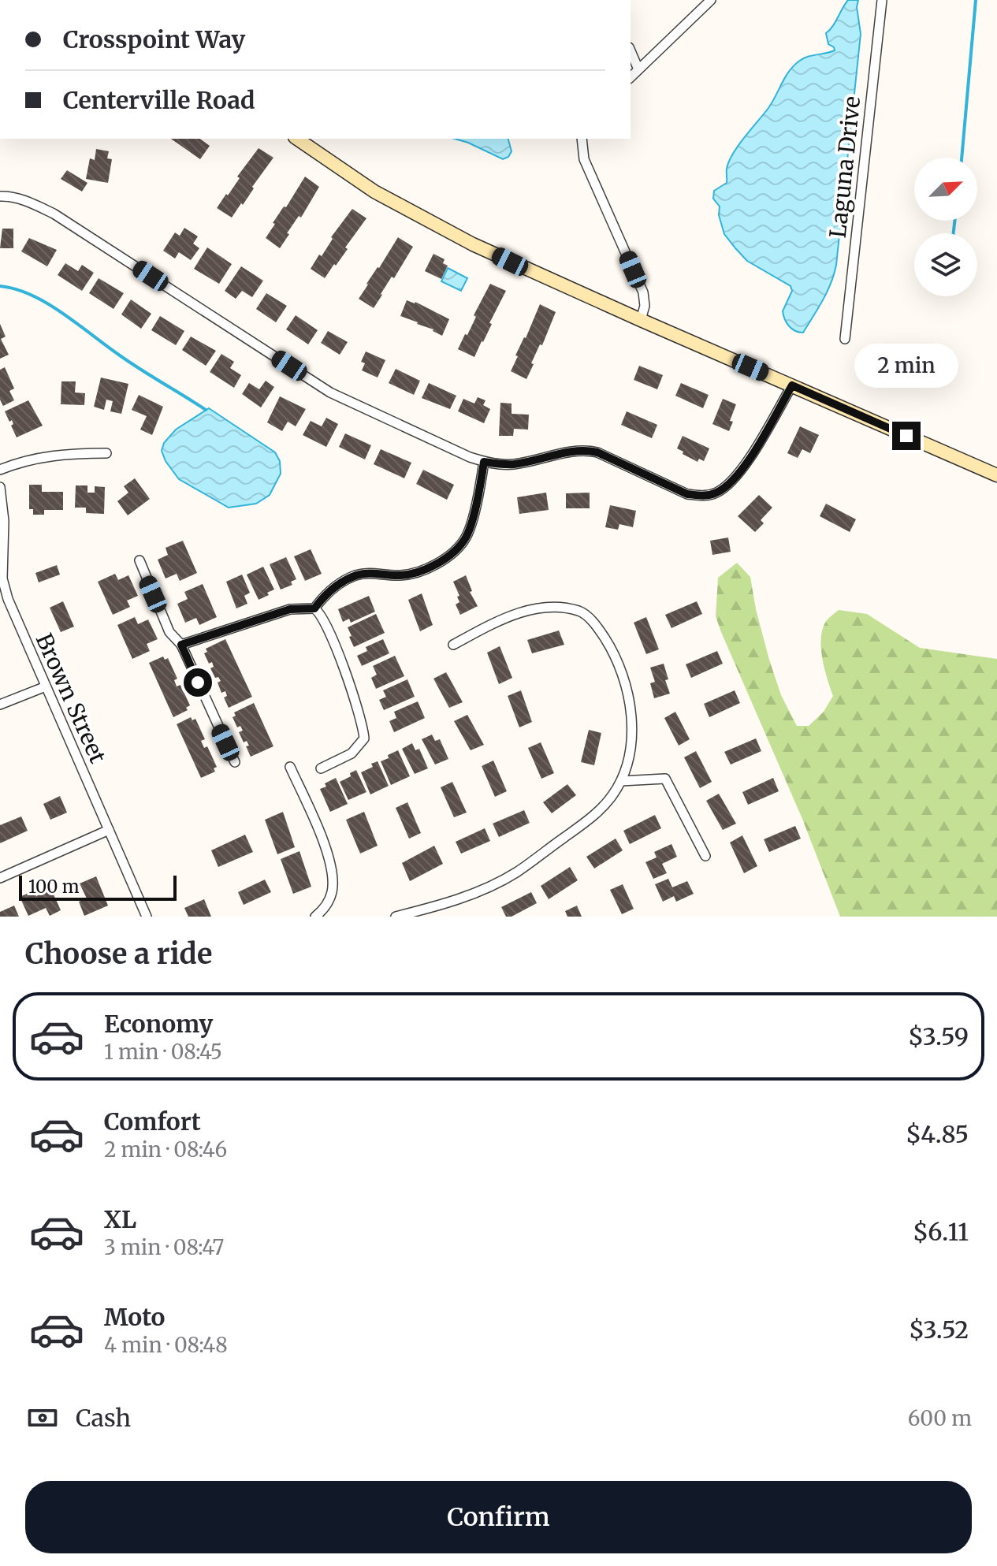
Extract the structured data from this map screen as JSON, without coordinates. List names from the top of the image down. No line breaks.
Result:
{"streets":{"street":["Laguna Drive","Brown Street"]},"scale_bar":"100 m","north":"top right","page":{"banner":["Crosspoint Way","Centerville Road"],"bubble":"2 min","scale":"100 m","heading":"Choose a ride","list":[{"name":"Economy","note":"1 min · 08:45","value":"$3.59"},{"name":"Comfort","note":"2 min · 08:46","value":"$4.85"},{"name":"XL","note":"3 min · 08:47","value":"$6.11"},{"name":"Moto","note":"4 min · 08:48","value":"$3.52"}],"pay":["Cash","600 m"],"buttons":"Confirm"}}
